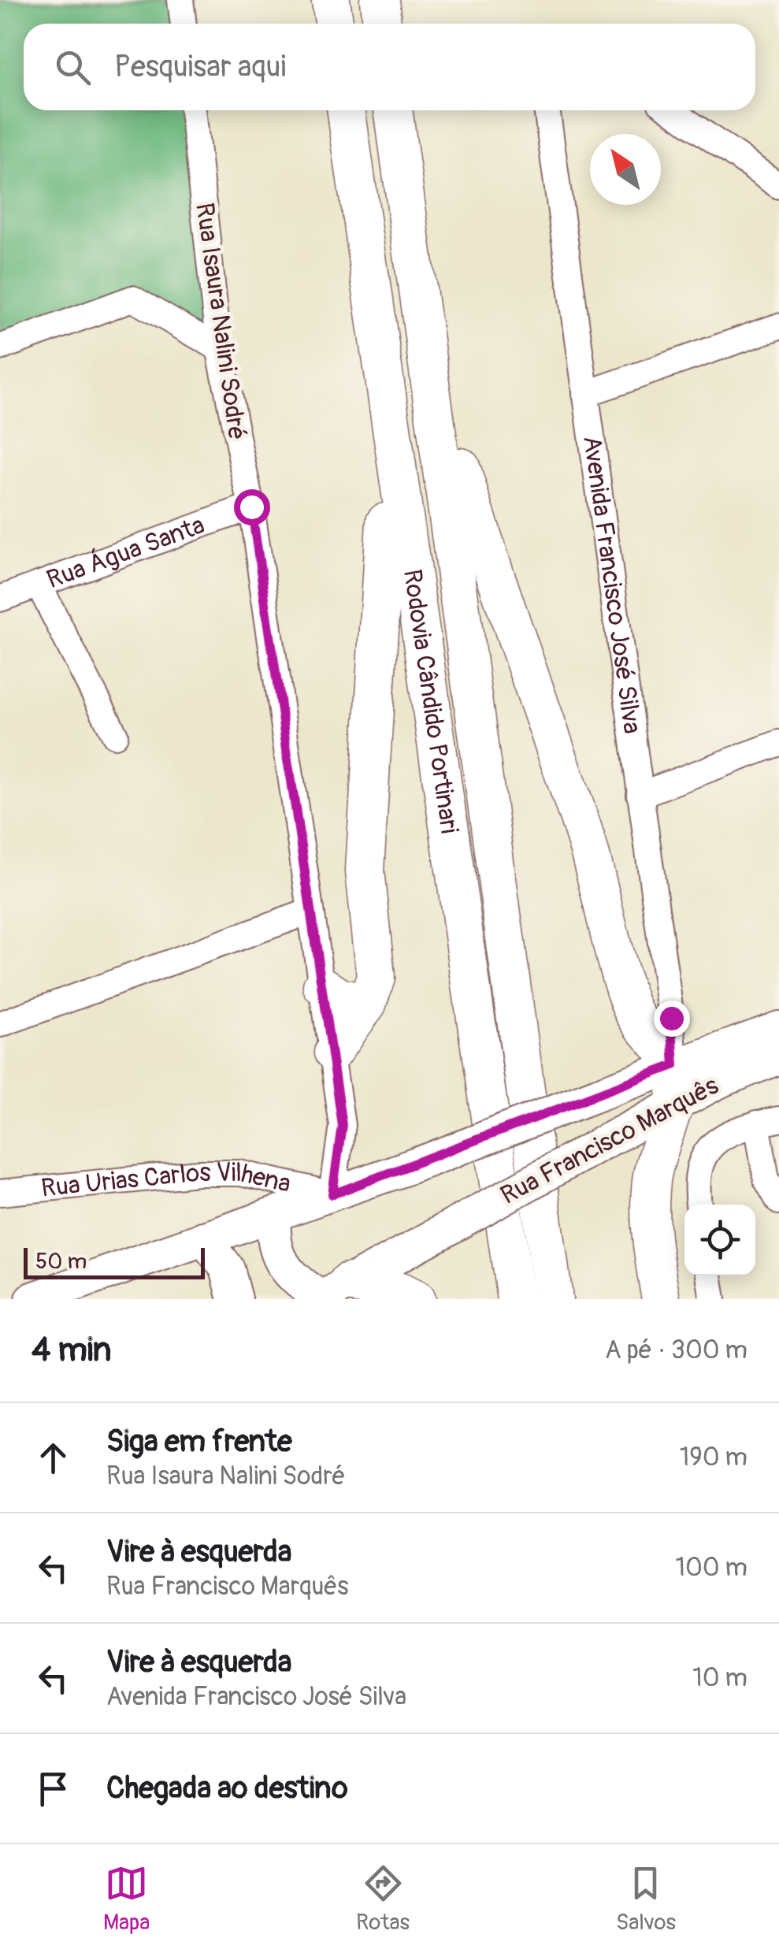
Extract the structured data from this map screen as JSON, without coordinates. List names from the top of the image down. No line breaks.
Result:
{"streets":{"highway":["Rodovia Cândido Portinari"],"main road":["Rua Francisco Marquês"],"street":["Rua Isaura Nalini Sodré","Rua Água Santa","Avenida Francisco José Silva","Rua Urias Carlos Vilhena"]},"crossings":[["Rua Isaura Nalini Sodré","Rua Água Santa"],["Rua Isaura Nalini Sodré","Rua Francisco Marquês"],["Rua Isaura Nalini Sodré","Rua Urias Carlos Vilhena"],["Avenida Francisco José Silva","Rua Francisco Marquês"],["Rua Francisco Marquês","Rua Urias Carlos Vilhena"]],"scale_bar":"50 m","north":"top left","page":{"search":"Pesquisar aqui","scale":"50 m","heading":["4 min","A pé · 300 m"],"list":[["Siga em frente","Rua Isaura Nalini Sodré","190 m"],["Vire à esquerda","Rua Francisco Marquês","100 m"],["Vire à esquerda","Avenida Francisco José Silva","10 m"],"Chegada ao destino"],"nav":["Mapa","Rotas","Salvos"]}}
